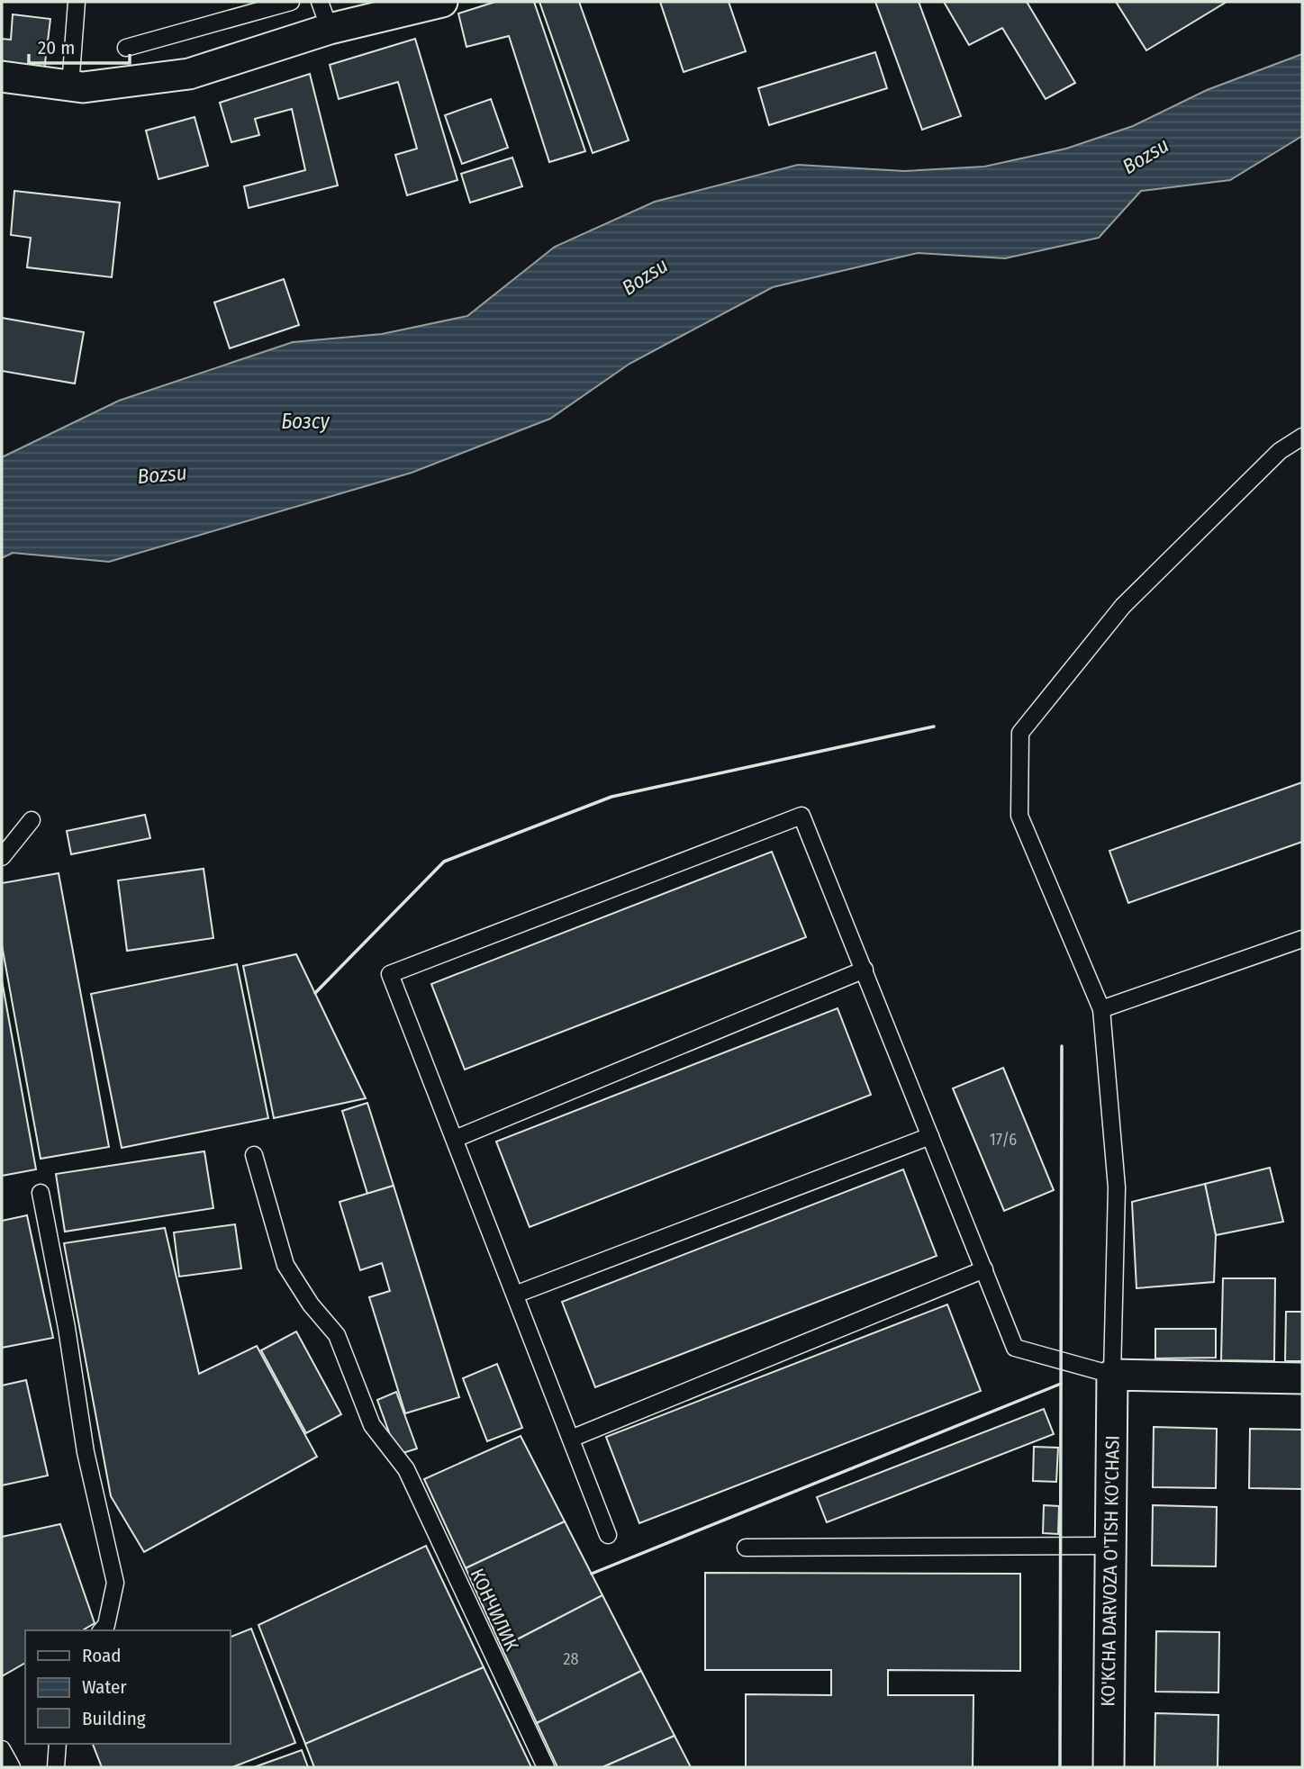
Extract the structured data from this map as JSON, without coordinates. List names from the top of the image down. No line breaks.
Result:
{"streets":{"street":["KO'KCHA DARVOZA O'TISH KO'CHASI"],"lane":["КОНЧИЛИК"]},"water":["Bozsu","Бозсу"],"house_numbers":["17/6","28"],"legend":["Road","Water","Building"],"scale_bar":"20 m"}
